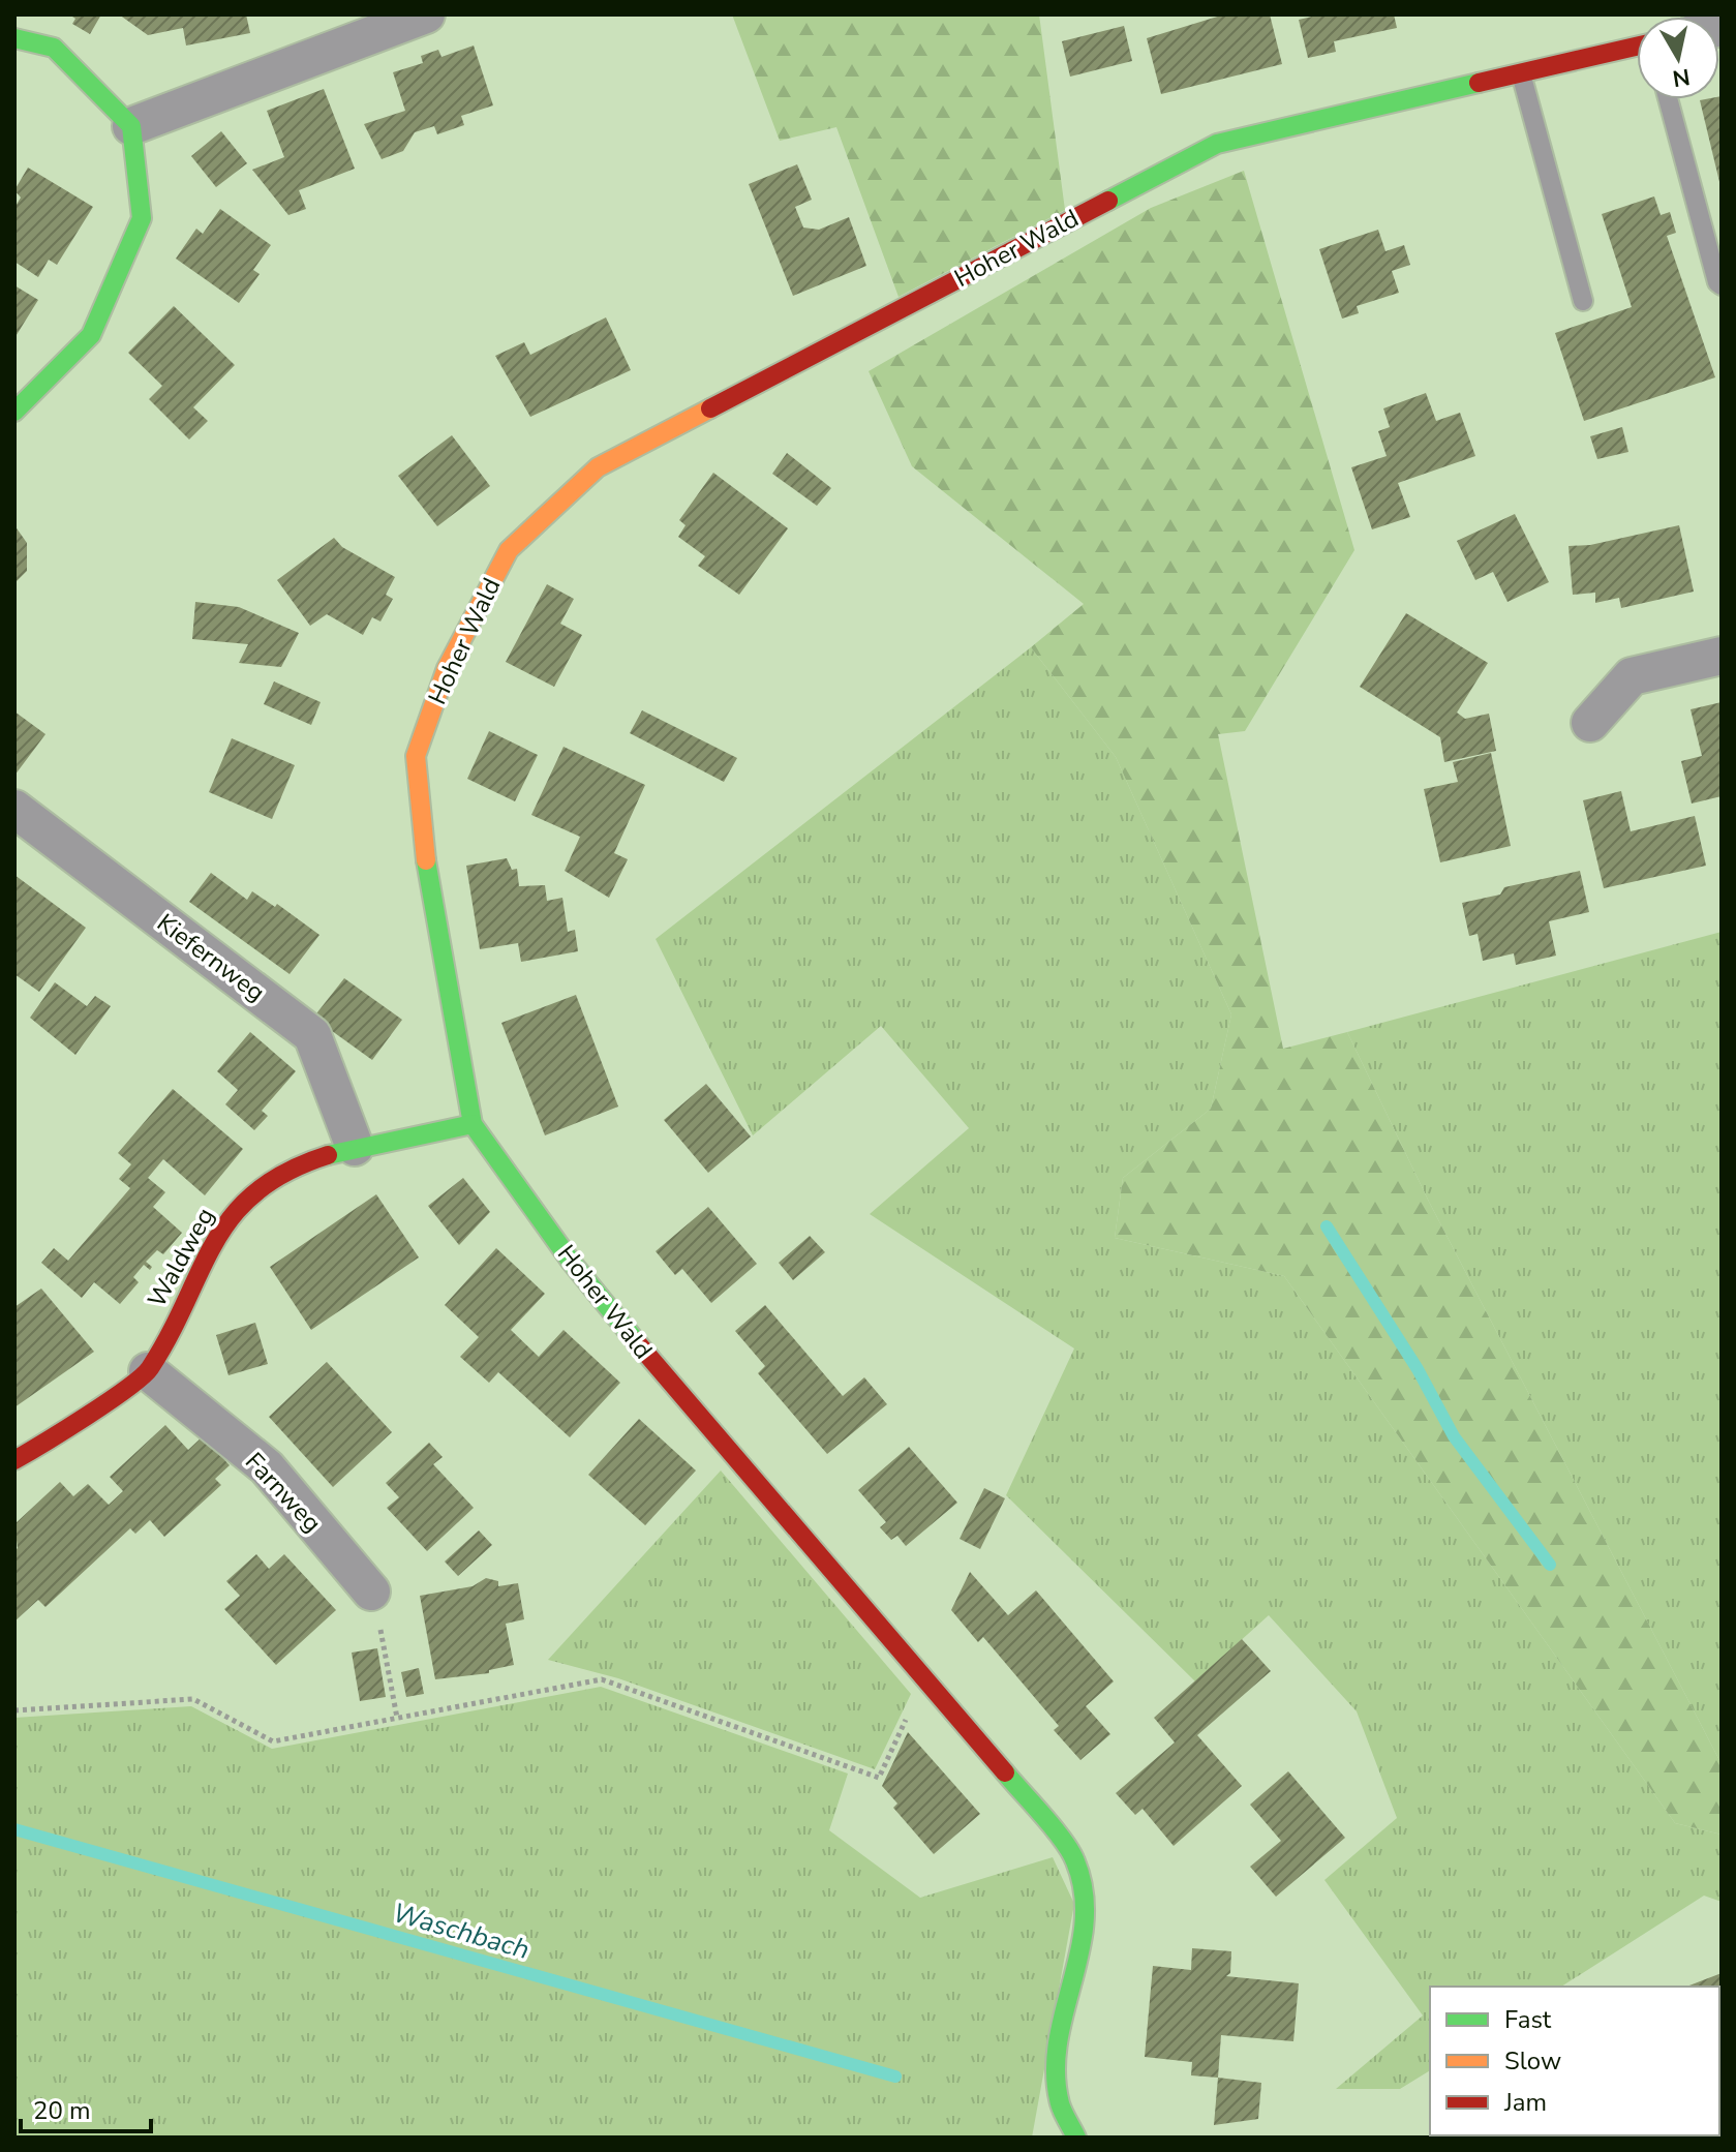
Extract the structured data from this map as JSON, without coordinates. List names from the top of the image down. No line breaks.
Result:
{"streets":{"street":["Hoher Wald","Kiefernweg","Waldweg","Farnweg"]},"crossings":[["Hoher Wald","Waldweg"],["Kiefernweg","Waldweg"],["Waldweg","Farnweg"]],"water":["Waschbach"],"legend":["Fast","Slow","Jam"],"scale_bar":"20 m","north":"bottom"}
